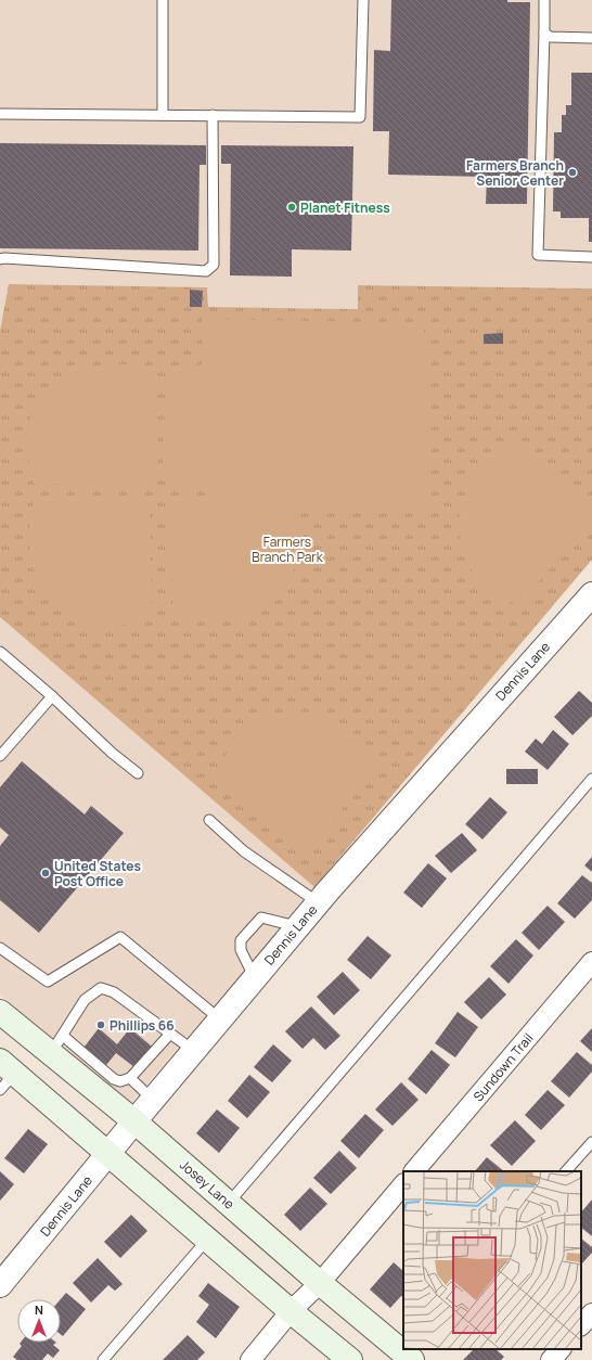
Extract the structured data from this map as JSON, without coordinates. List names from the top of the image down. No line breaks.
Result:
{"streets":{"main road":["Josey Lane"],"street":["Dennis Lane","Sundown Trail"]},"crossings":[["Dennis Lane","Josey Lane"]],"parks":["Farmers Branch Park"],"places":["Farmers Branch Senior Center","Planet Fitness","United States Post Office","Phillips 66"],"north":"top"}
